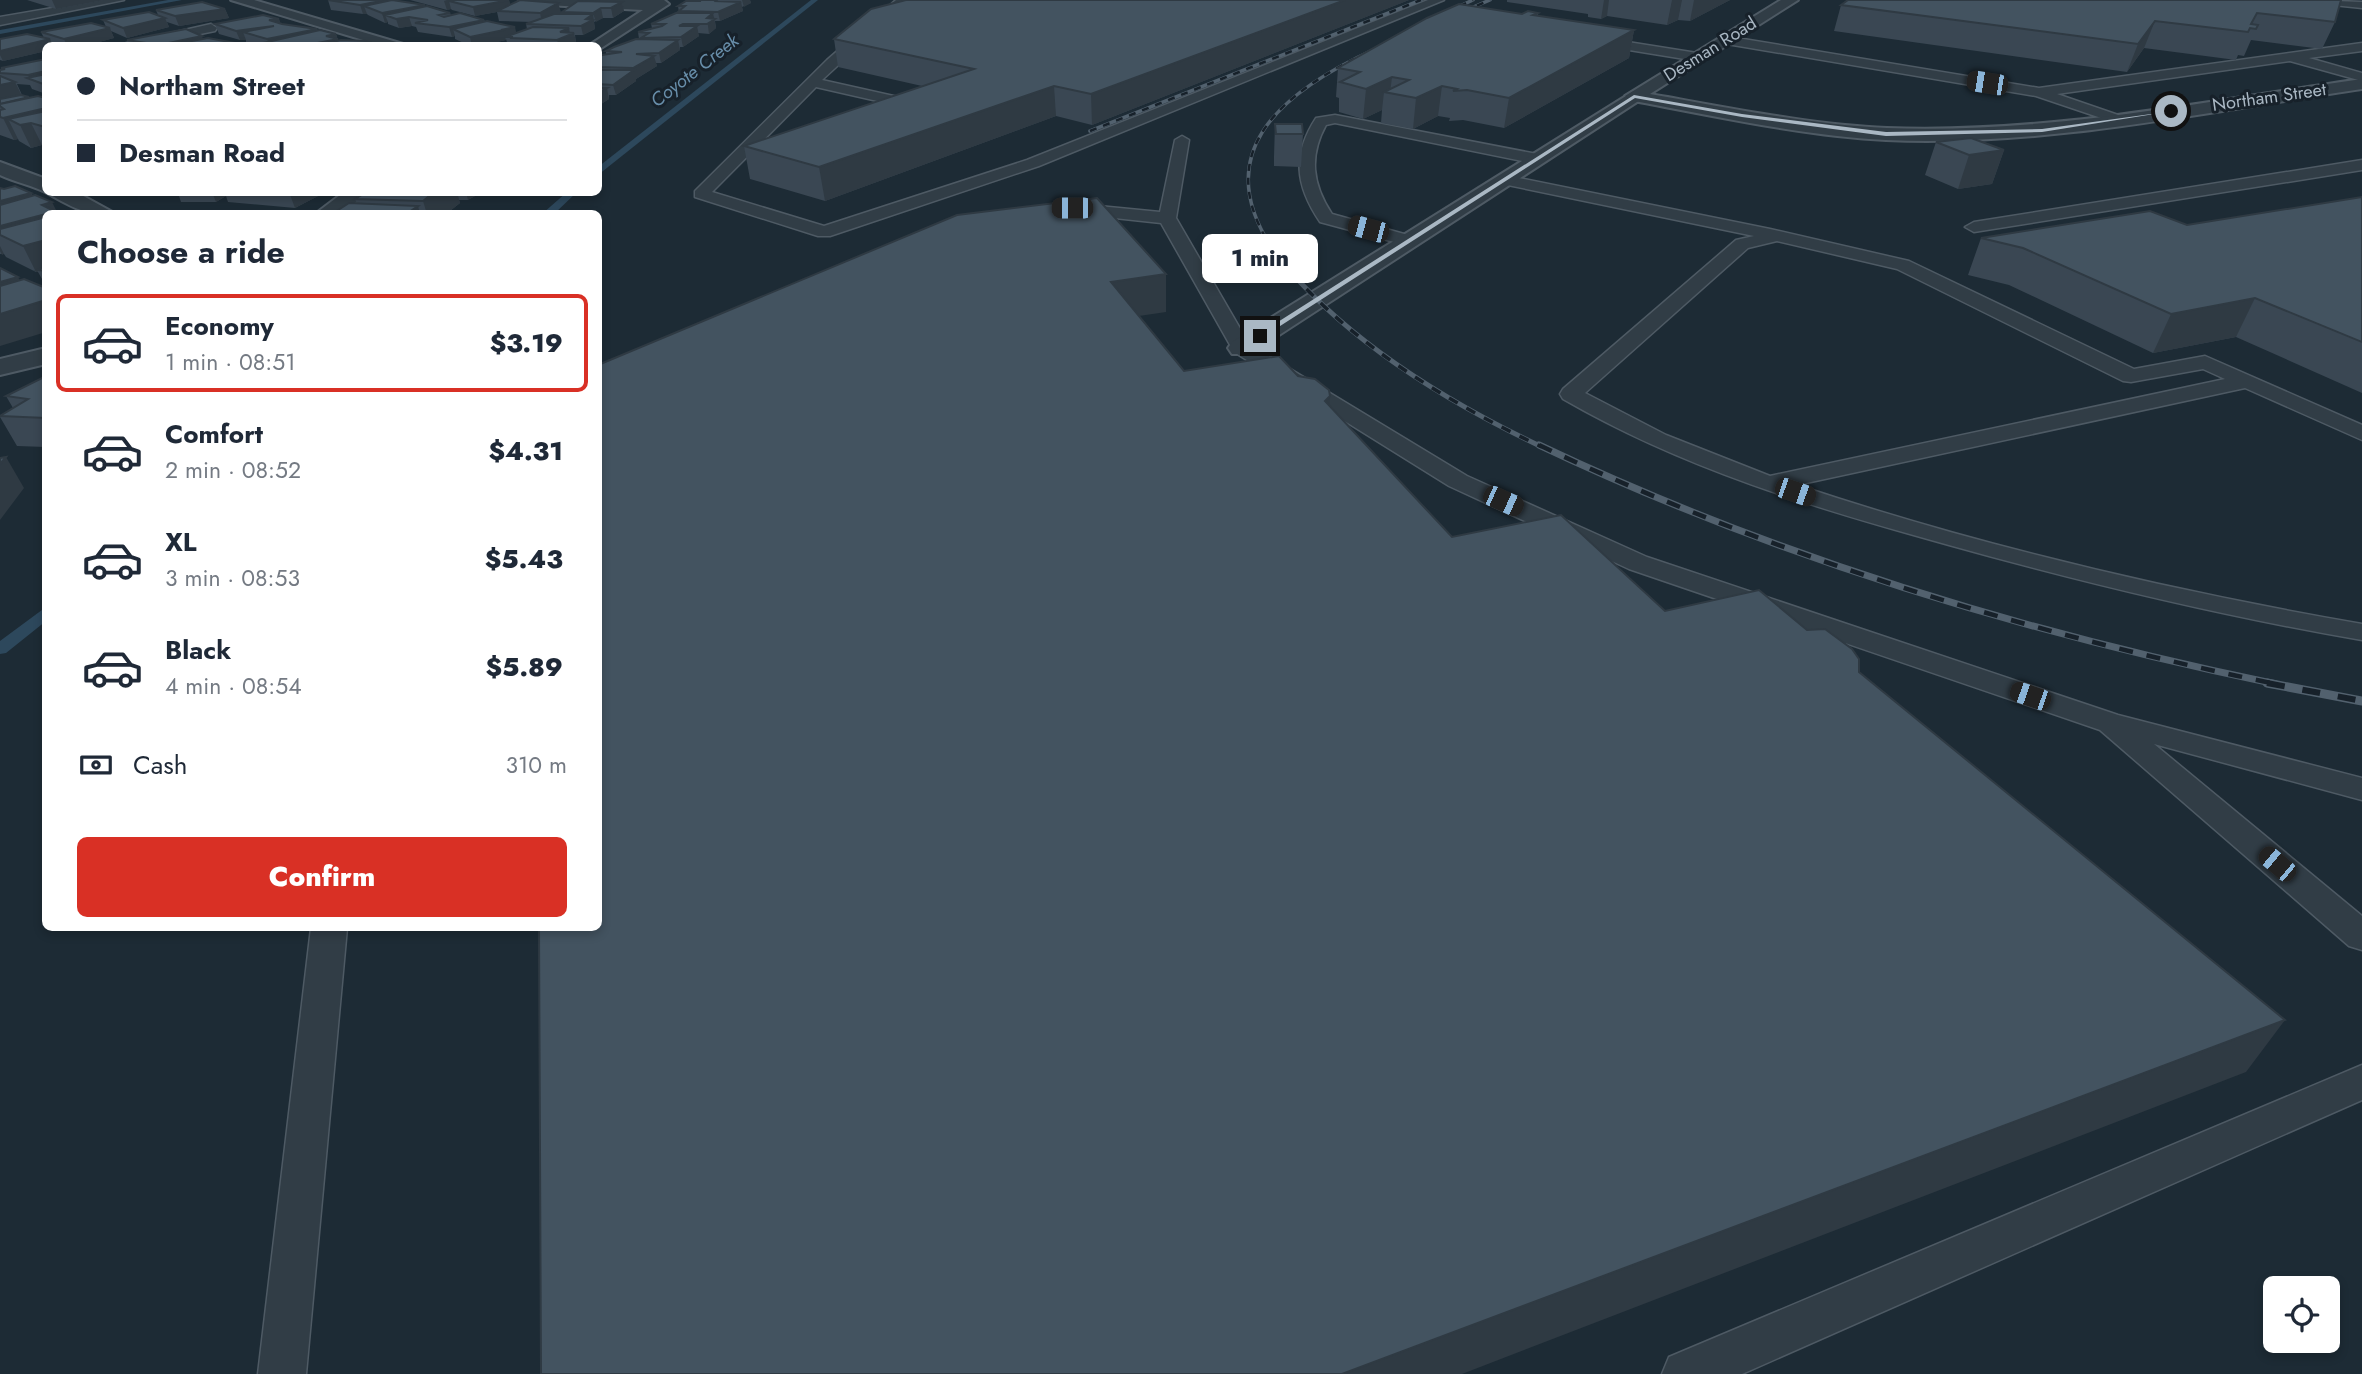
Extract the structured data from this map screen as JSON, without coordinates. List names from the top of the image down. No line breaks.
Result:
{"streets":{"street":["Desman Road","Northam Street"]},"crossings":[["Desman Road","Northam Street"]],"water":["Coyote Creek"],"page":{"banner":["Northam Street","Desman Road"],"heading":"Choose a ride","bubble":"1 min","list":[{"name":"Economy","note":"1 min · 08:51","value":"$3.19"},{"name":"Comfort","note":"2 min · 08:52","value":"$4.31"},{"name":"XL","note":"3 min · 08:53","value":"$5.43"},{"name":"Black","note":"4 min · 08:54","value":"$5.89"}],"pay":["Cash","310 m"],"buttons":"Confirm"}}
